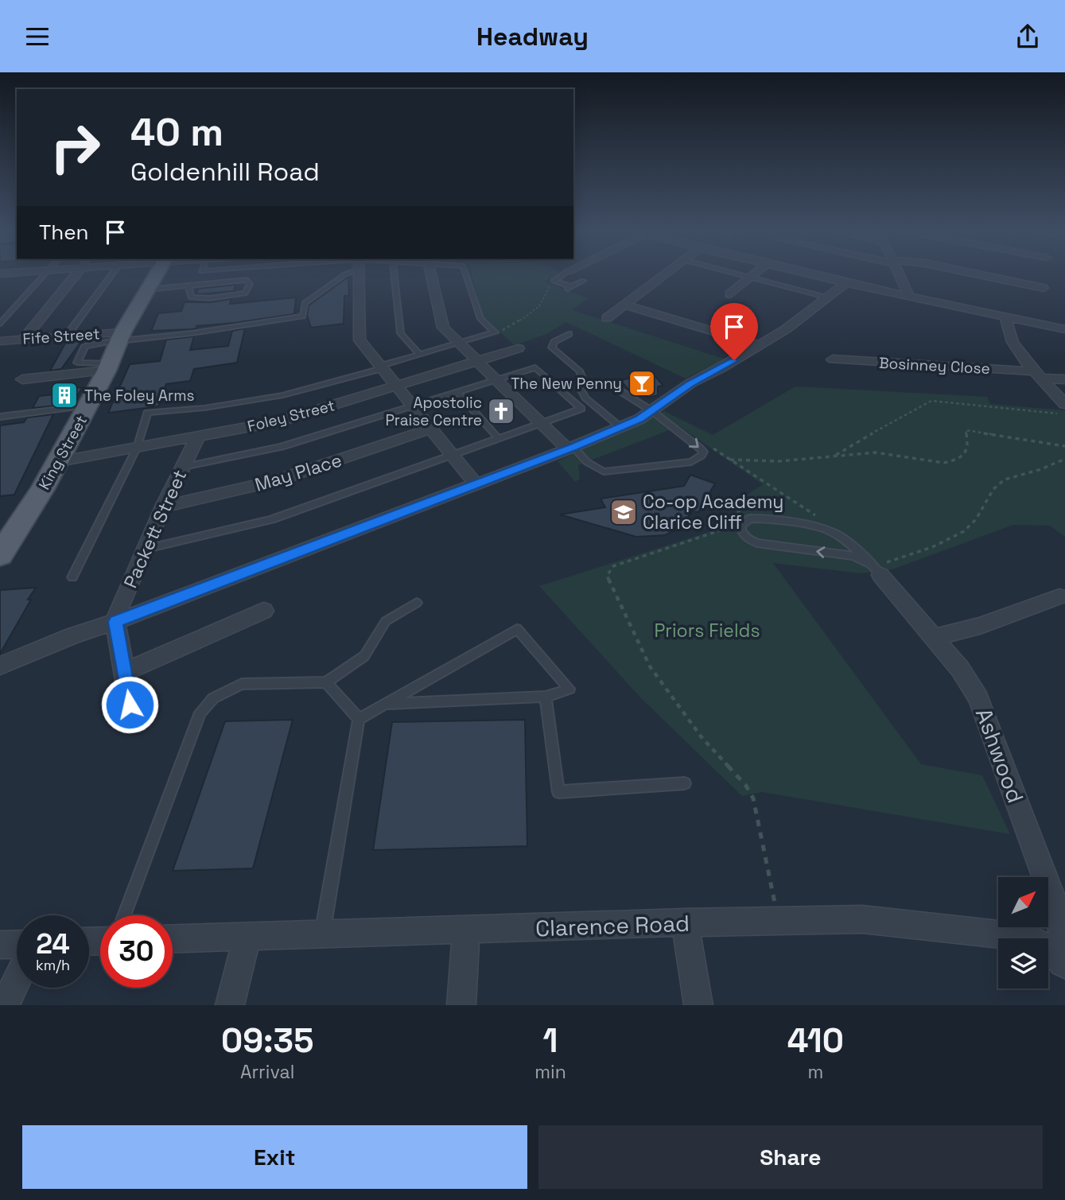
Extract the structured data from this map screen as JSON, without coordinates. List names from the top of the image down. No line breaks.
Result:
{"streets":{"main road":["King Street"],"street":["Fife Street","Bosinney Close","Foley Street","May Place","Packett Street","Ashwood","Clarence Road"]},"crossings":[["Fife Street","King Street"],["Foley Street","King Street"],["Foley Street","Packett Street"],["May Place","Packett Street"],["Ashwood","Clarence Road"]],"parks":["Priors Fields"],"places":{"bar":["The New Penny"],"building":["The Foley Arms"],"church":["Apostolic Praise Centre"],"school or university":["Co-op Academy Clarice Cliff"]},"north":"top right","page":{"header":"Headway","turn":["40 m","Goldenhill Road"],"then":"Then","speed":"24 km/h","limit":"30","eta":["09:35","Arrival","1","min","410","m"],"buttons":["Exit","Share"]}}
